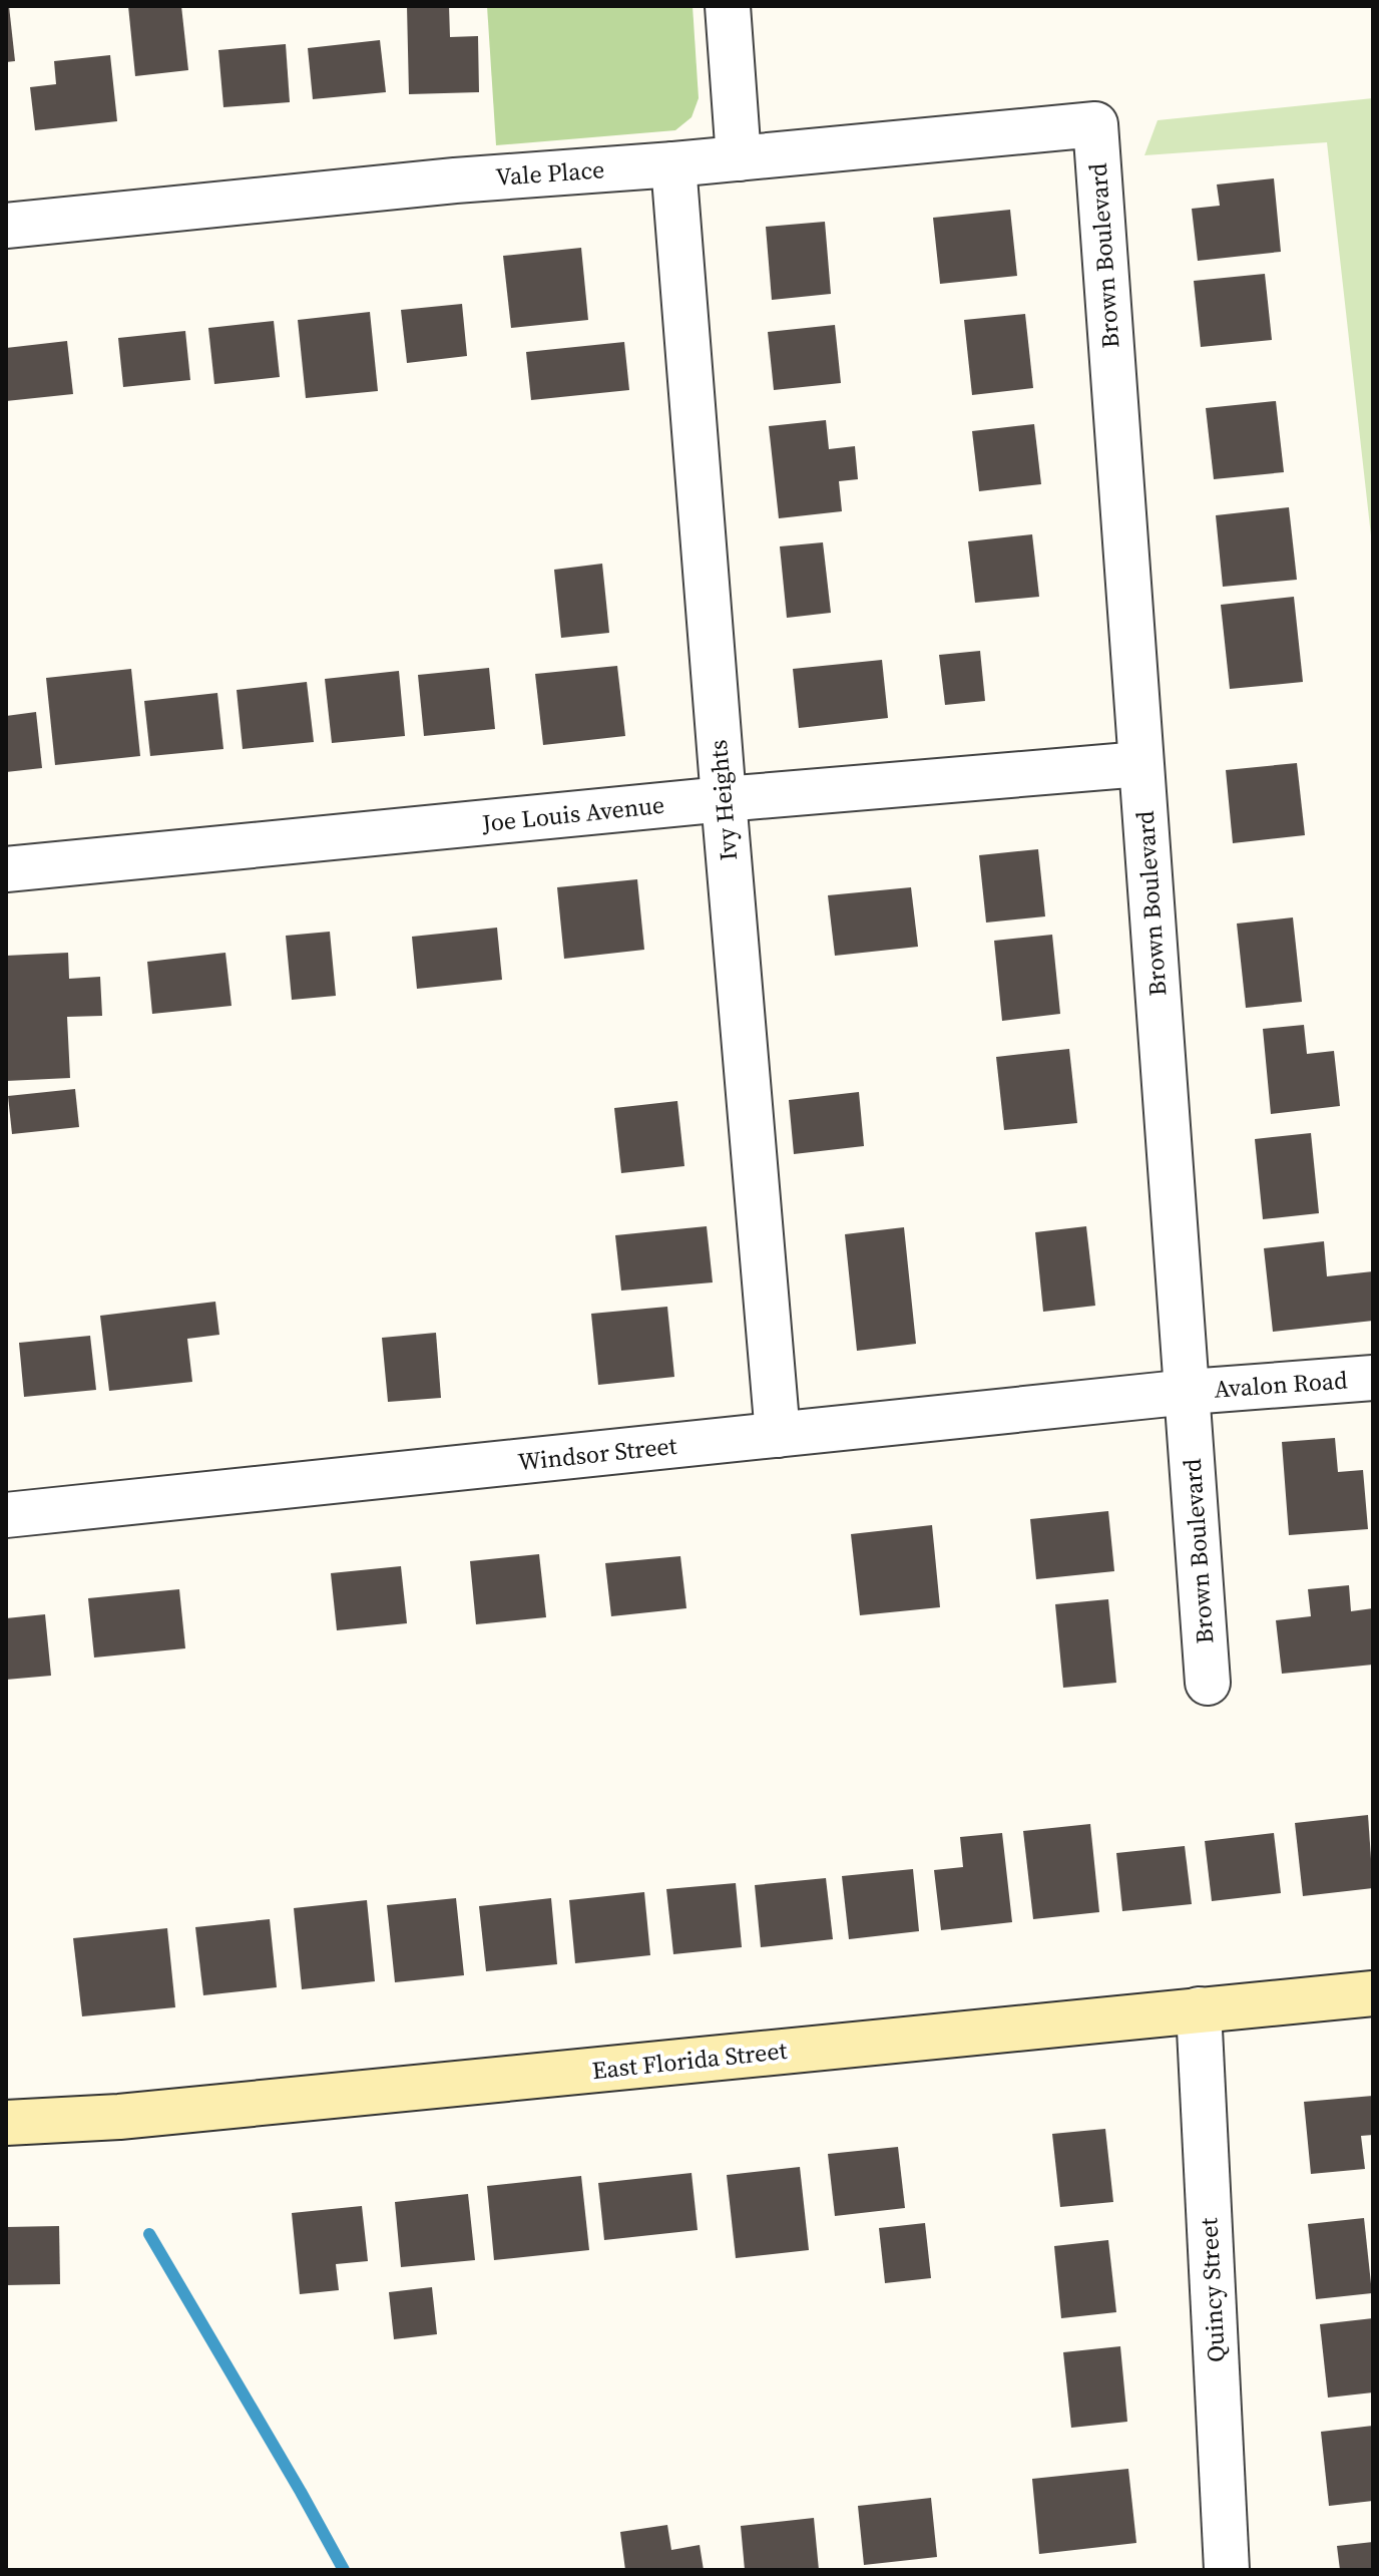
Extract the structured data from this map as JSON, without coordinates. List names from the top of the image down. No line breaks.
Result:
{"streets":{"main road":["East Florida Street"],"street":["Vale Place","Brown Boulevard","Ivy Heights","Joe Louis Avenue","Avalon Road","Windsor Street","Quincy Street"]},"crossings":[["Vale Place","Brown Boulevard"],["Vale Place","Ivy Heights"],["Brown Boulevard","Joe Louis Avenue"],["Brown Boulevard","Avalon Road"],["Brown Boulevard","Windsor Street"],["Ivy Heights","Joe Louis Avenue"],["Ivy Heights","Windsor Street"],["Avalon Road","Windsor Street"],["East Florida Street","Quincy Street"]]}
